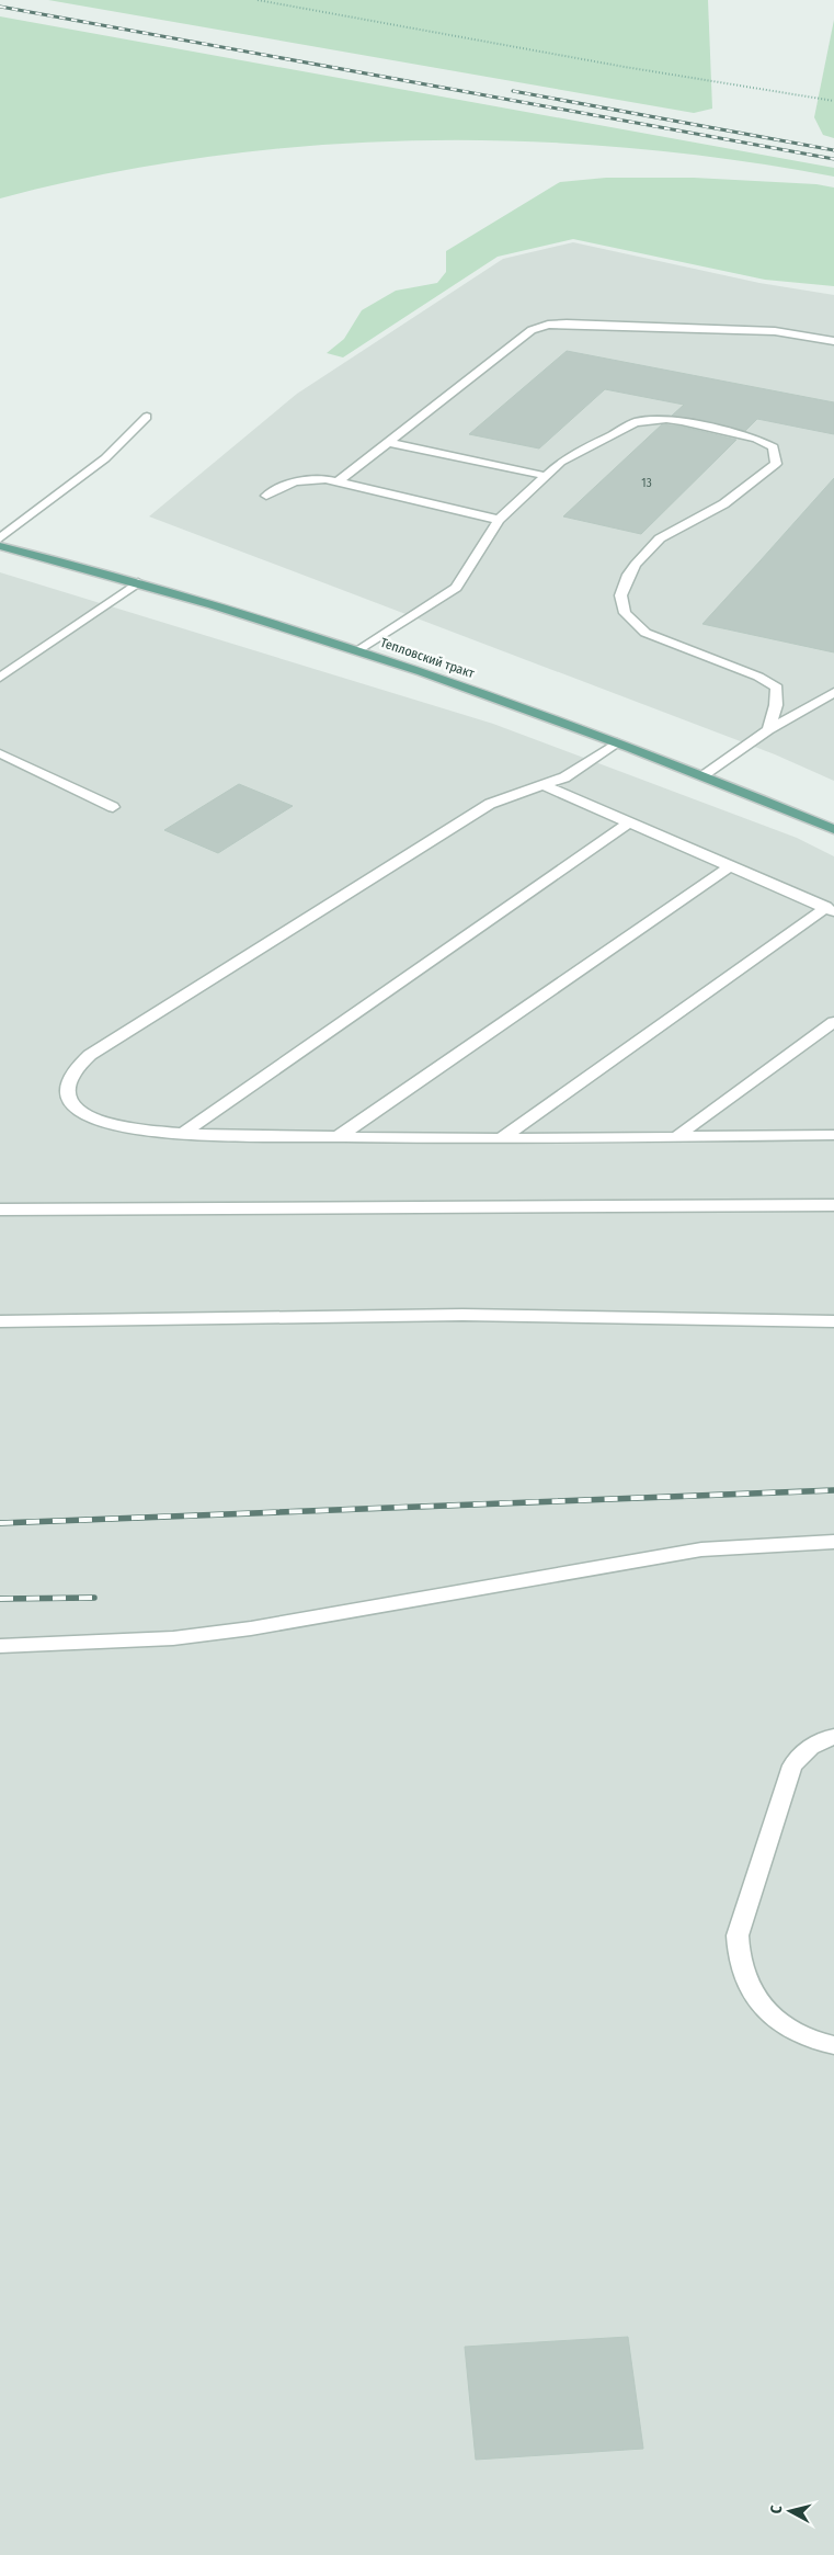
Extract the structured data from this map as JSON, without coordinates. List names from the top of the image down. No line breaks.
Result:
{"streets":{"main road":["Тепловский тракт"]},"house_numbers":["13"],"north":"left"}
